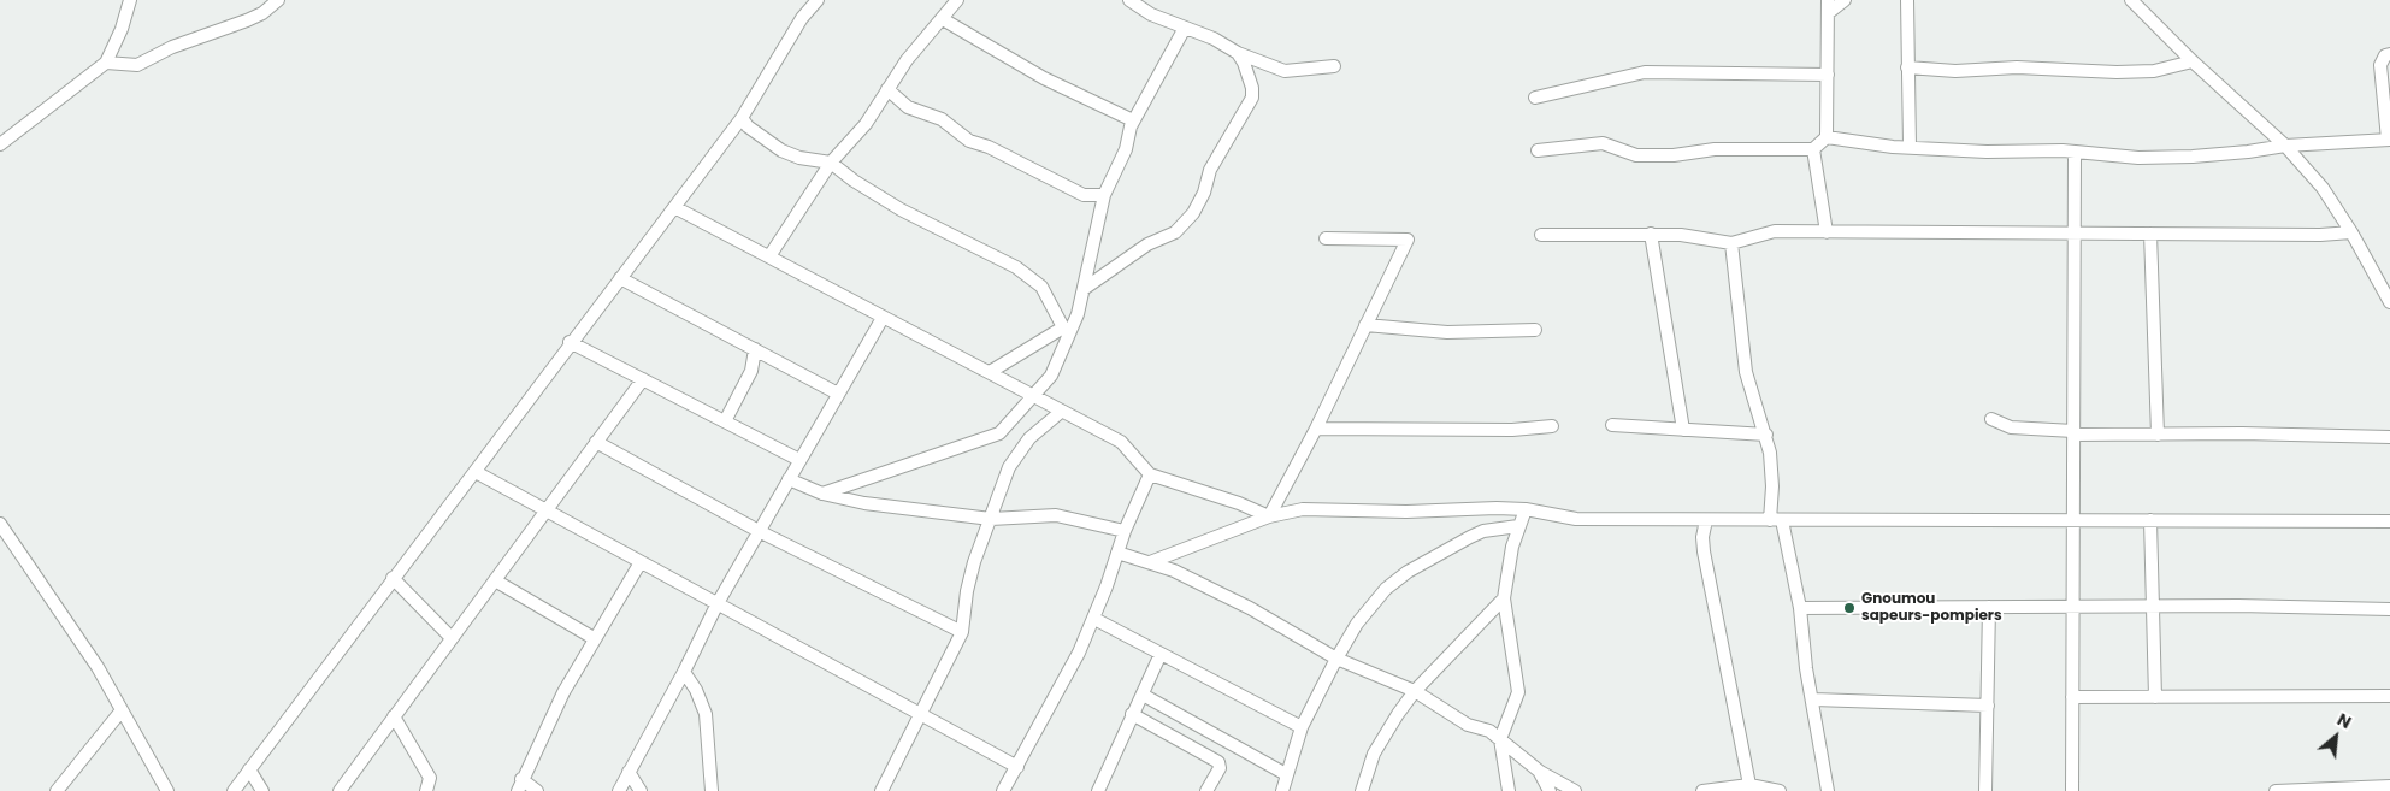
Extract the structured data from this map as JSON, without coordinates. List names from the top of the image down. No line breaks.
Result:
{"places":["Gnoumou sapeurs-pompiers"],"north":"top right"}
